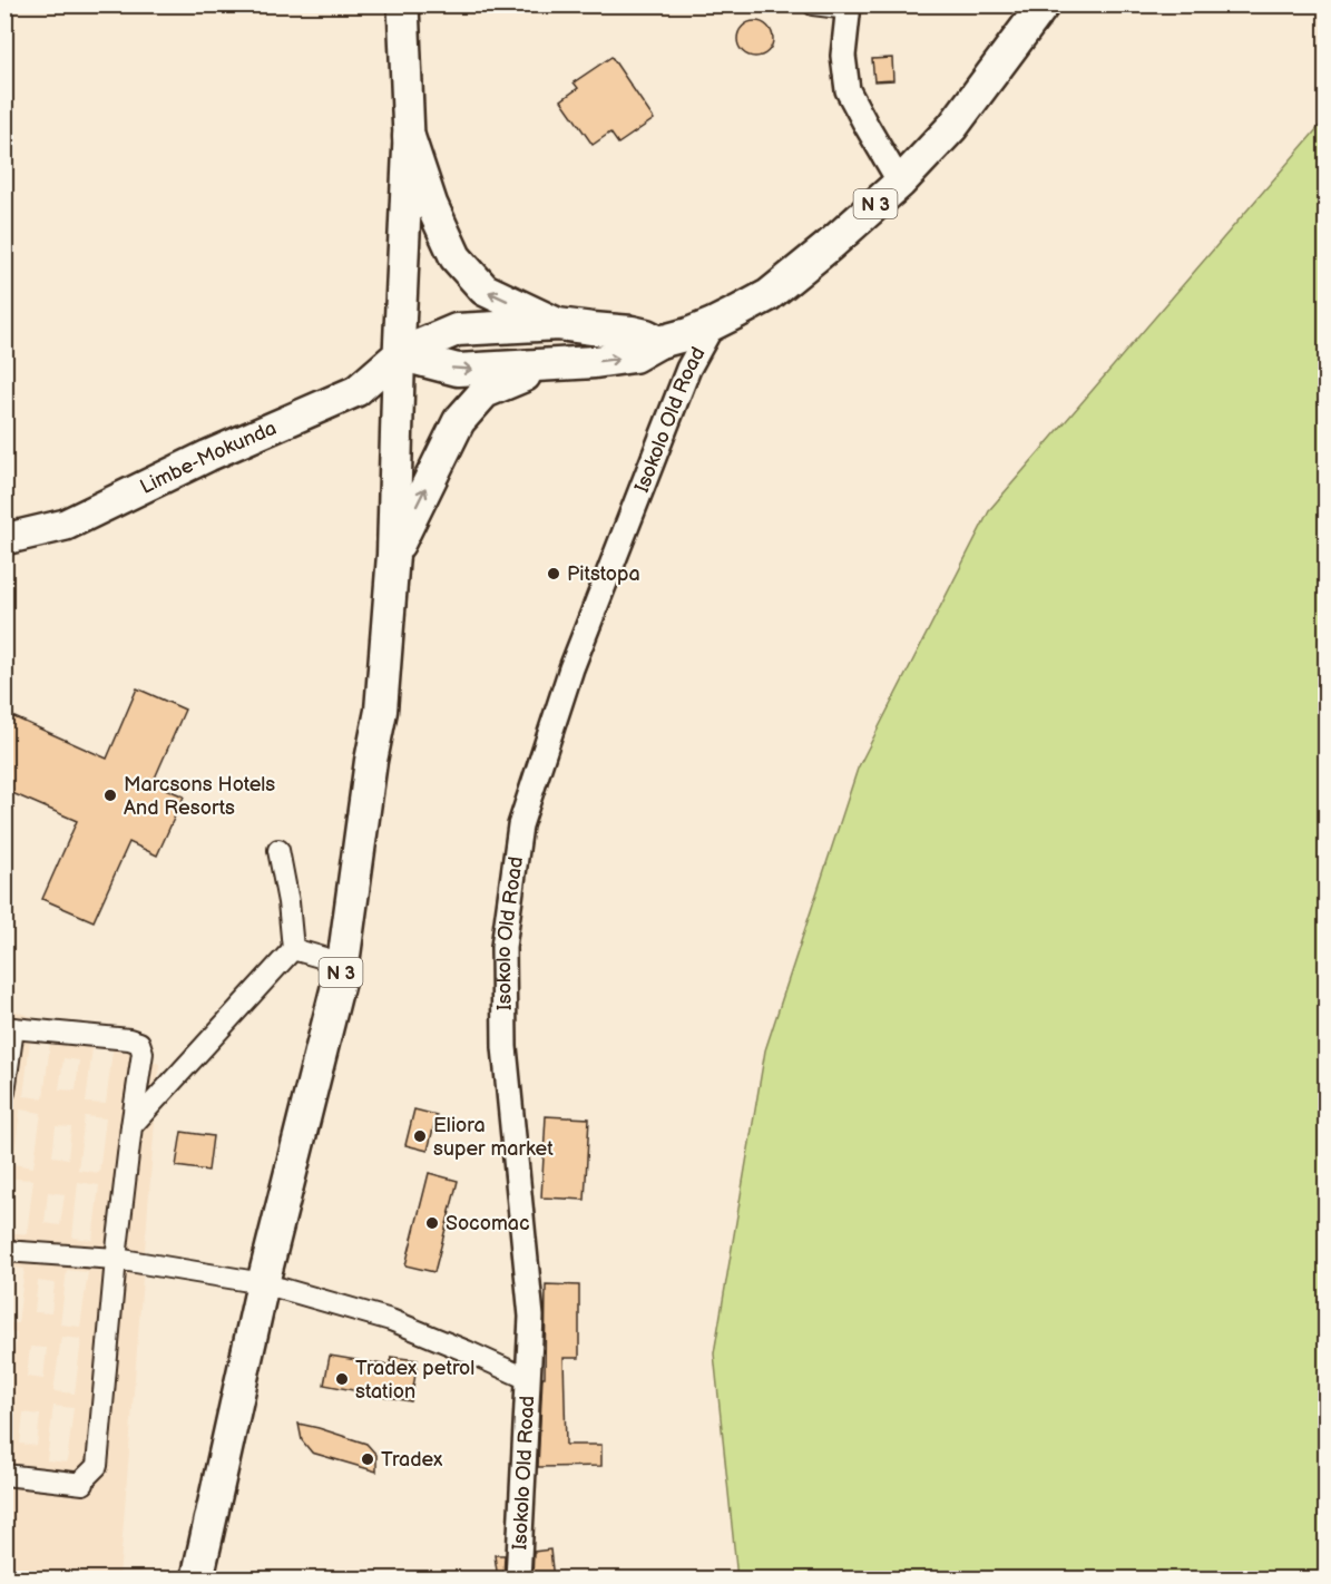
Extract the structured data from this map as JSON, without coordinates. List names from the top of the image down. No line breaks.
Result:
{"streets":{"highway":["N 3"],"main road":["Limbe-Mokunda"],"street":["Isokolo Old Road"]},"crossings":[["N 3","Isokolo Old Road"],["N 3","Limbe-Mokunda"]],"places":["Pitstopa","Marcsons Hotels And Resorts","Eliora super market","Socomac","Tradex petrol station","Tradex"]}
